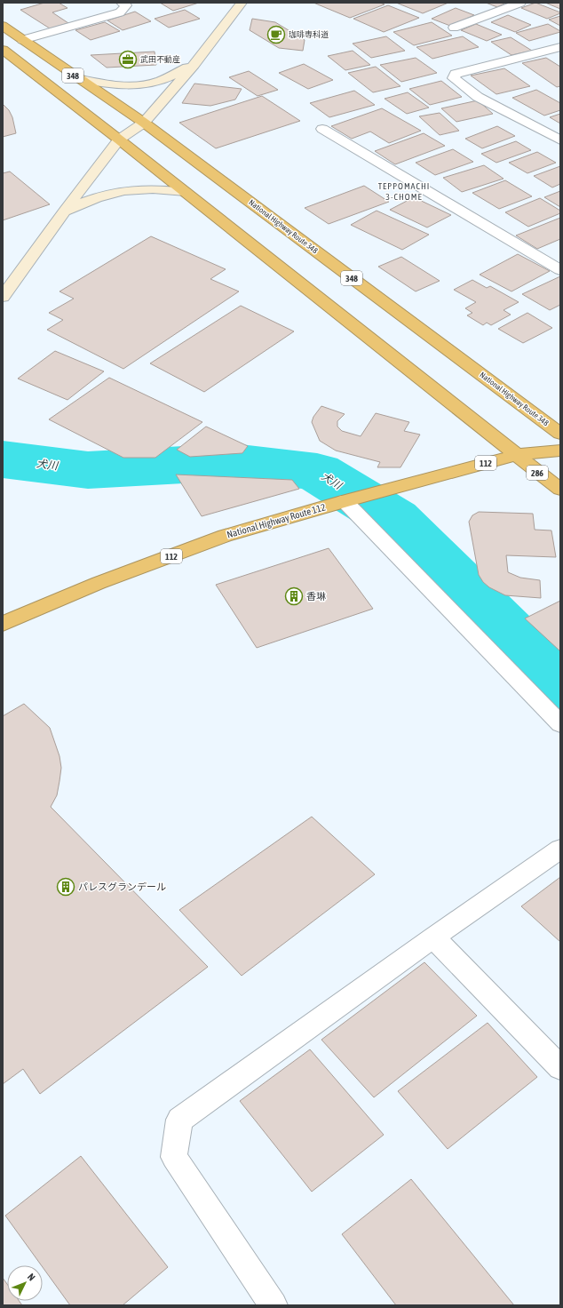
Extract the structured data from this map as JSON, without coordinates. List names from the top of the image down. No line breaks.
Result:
{"streets":{"highway":["348","National Highway Route 348","112","286","National Highway Route 112"]},"crossings":[["348","286"],["348","National Highway Route 112"],["286","National Highway Route 112"]],"districts":["TEPPOMACHI 3-CHOME"],"water":["犬川"],"places":{"cafe":["珈琲専科道"],"office":["武田不動産"],"building":["香琳","パレスグランデール"]},"north":"top right"}
